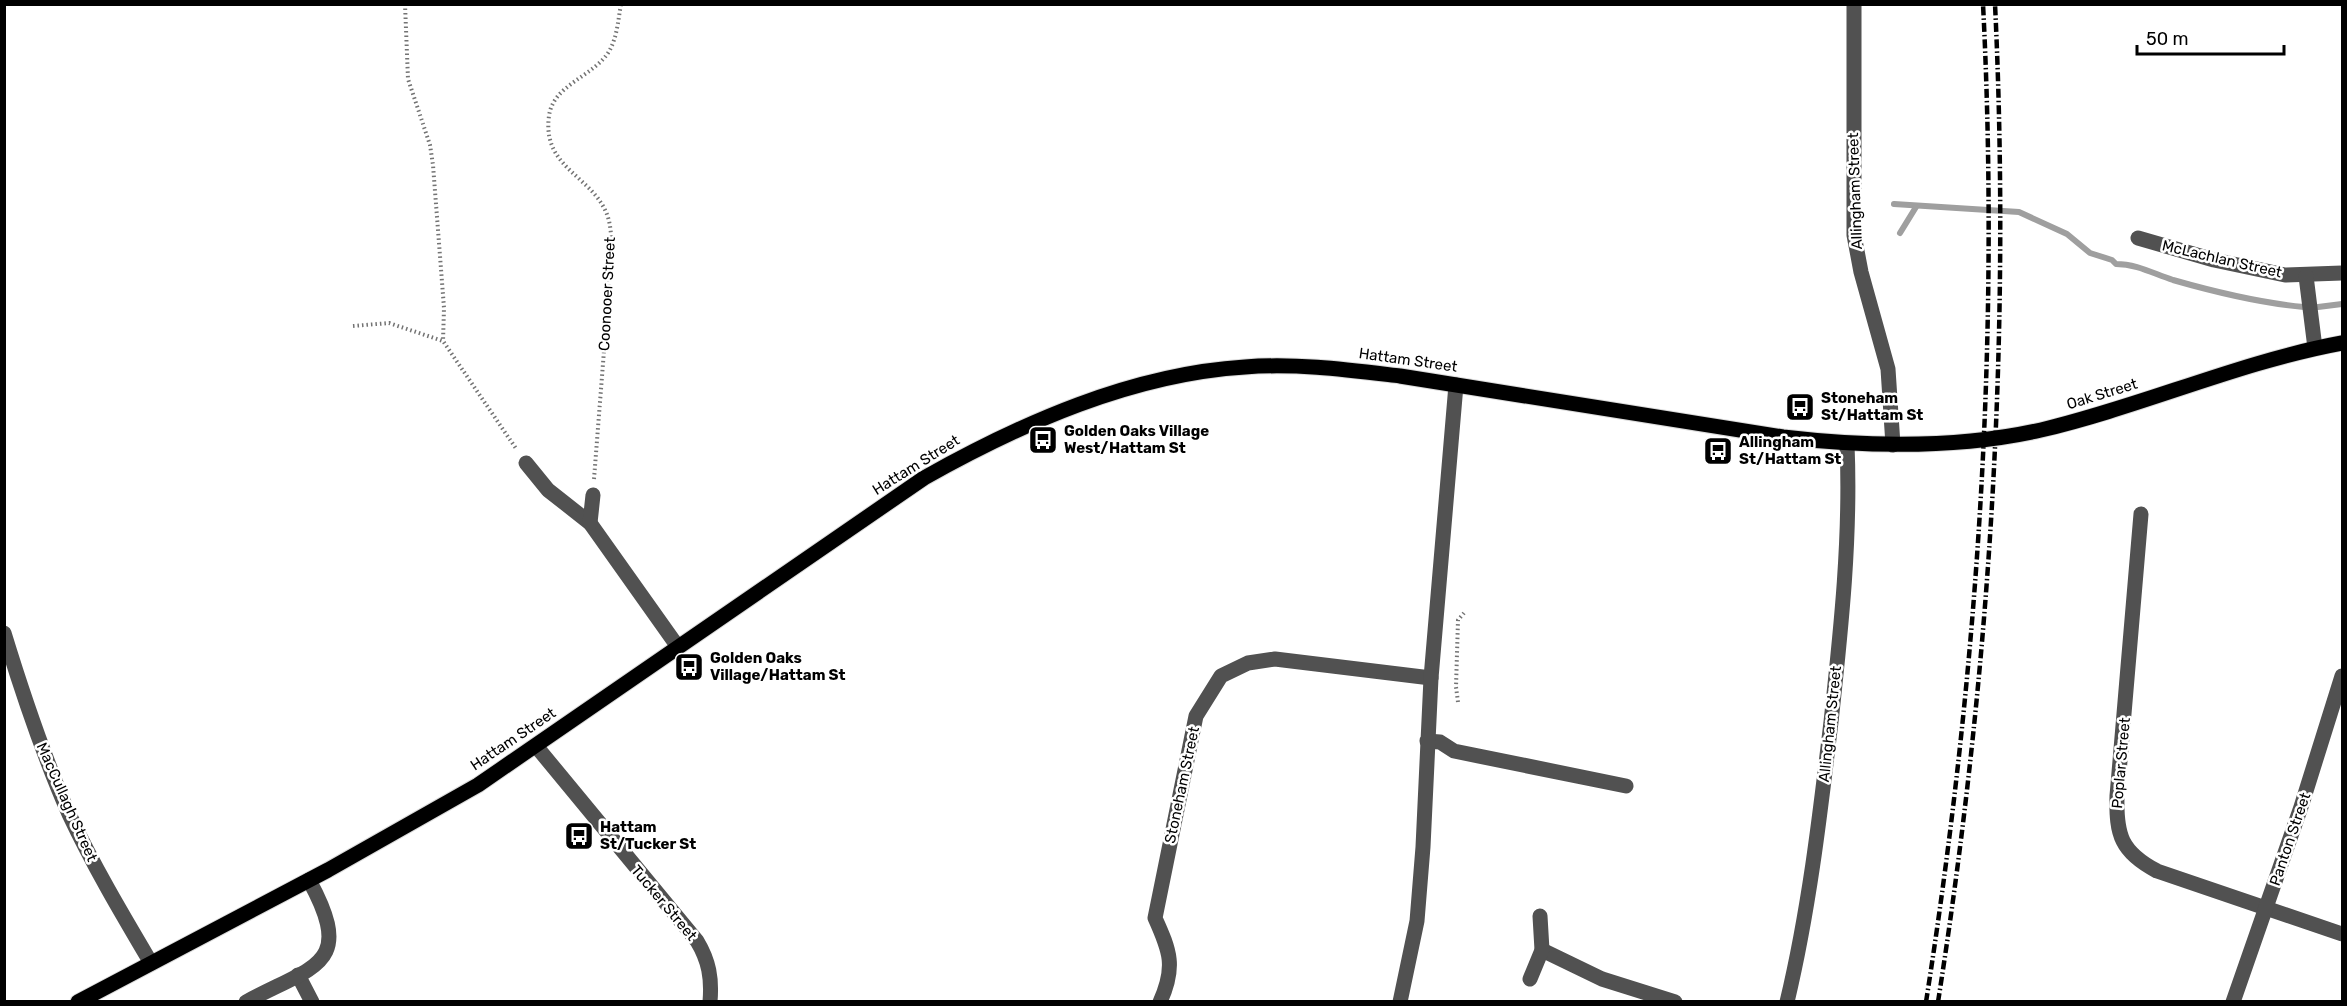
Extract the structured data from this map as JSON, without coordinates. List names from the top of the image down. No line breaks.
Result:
{"streets":{"main road":["Hattam Street","Oak Street"],"street":["Allingham Street","McLachlan Street","Poplar Street","Stoneham Street","MacCullagh Street","Panton Street","Tucker Street"],"path":["Coonooer Street"]},"crossings":[["Allingham Street","Hattam Street"],["Allingham Street","Oak Street"],["Hattam Street","Oak Street"],["Hattam Street","MacCullagh Street"],["Hattam Street","Tucker Street"],["Poplar Street","Panton Street"]],"places":{"bus stop":["Stoneham St/Hattam St","Golden Oaks Village West/Hattam St","Allingham St/Hattam St","Golden Oaks Village/Hattam St","Hattam St/Tucker St"]},"scale_bar":"50 m"}
